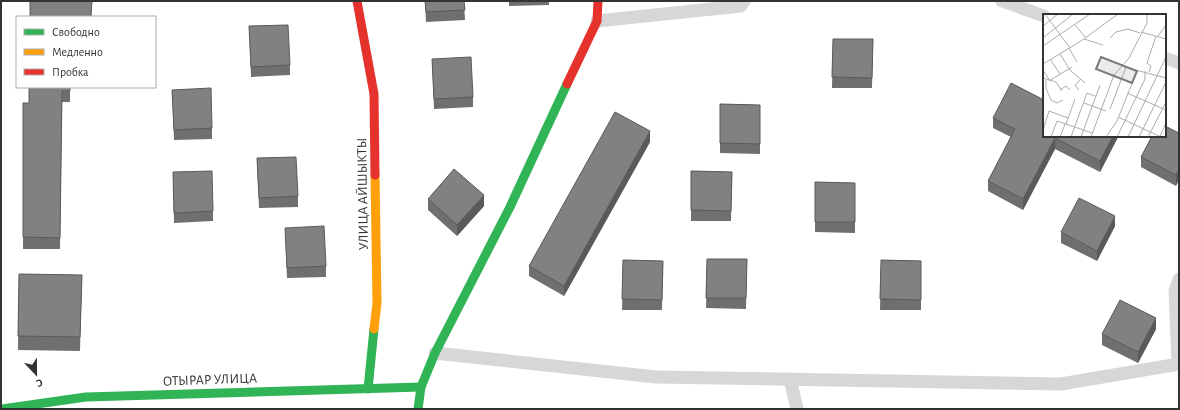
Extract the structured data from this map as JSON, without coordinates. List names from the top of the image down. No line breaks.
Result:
{"streets":{"street":["УЛИЦА АЙШЫКТЫ","ОТЫРАР УЛИЦА"]},"crossings":[["УЛИЦА АЙШЫКТЫ","ОТЫРАР УЛИЦА"]],"legend":["Свободно","Медленно","Пробка"],"north":"bottom"}
